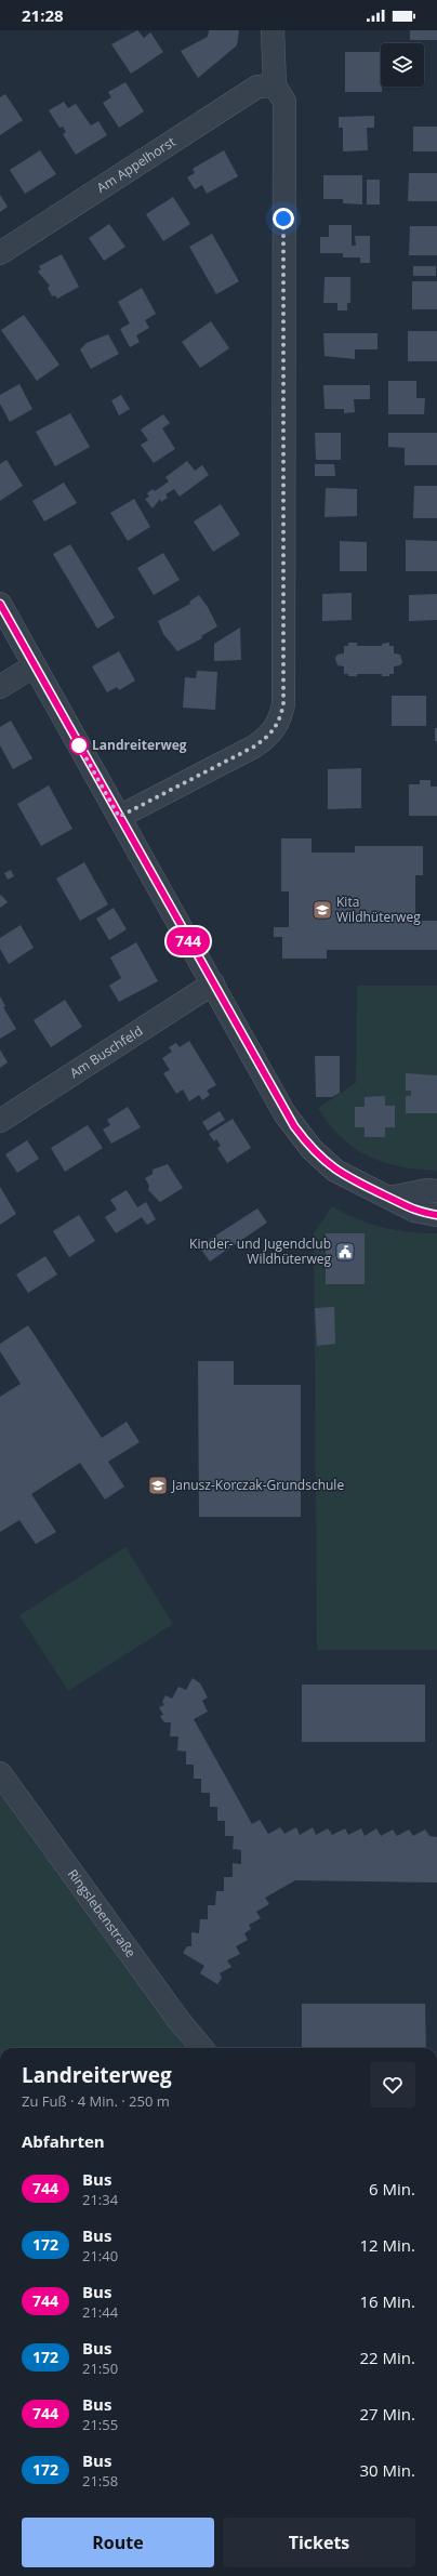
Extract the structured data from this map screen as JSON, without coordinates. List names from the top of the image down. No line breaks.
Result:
{"streets":{"street":["Am Appelhorst","Am Buschfeld","Ringslebenstraße"]},"places":{"other":["Landreiterweg"],"school or university":["Kita Wildhüterweg","Janusz-Korczak-Grundschule"],"public building":["Kinder- und Jugendclub Wildhüterweg"]},"lines":["bus line 744"],"page":{"status":"21:28","on_map":"744","heading":[["Landreiterweg","Zu Fuß · 4 Min. · 250 m"],"Abfahrten"],"list":[{"mark":"744","name":"Bus","note":"21:34","value":"6 Min."},{"mark":"172","name":"Bus","note":"21:40","value":"12 Min."},{"mark":"744","name":"Bus","note":"21:44","value":"16 Min."},{"mark":"172","name":"Bus","note":"21:50","value":"22 Min."},{"mark":"744","name":"Bus","note":"21:55","value":"27 Min."},{"mark":"172","name":"Bus","note":"21:58","value":"30 Min."}],"buttons":["Route","Tickets"]}}
